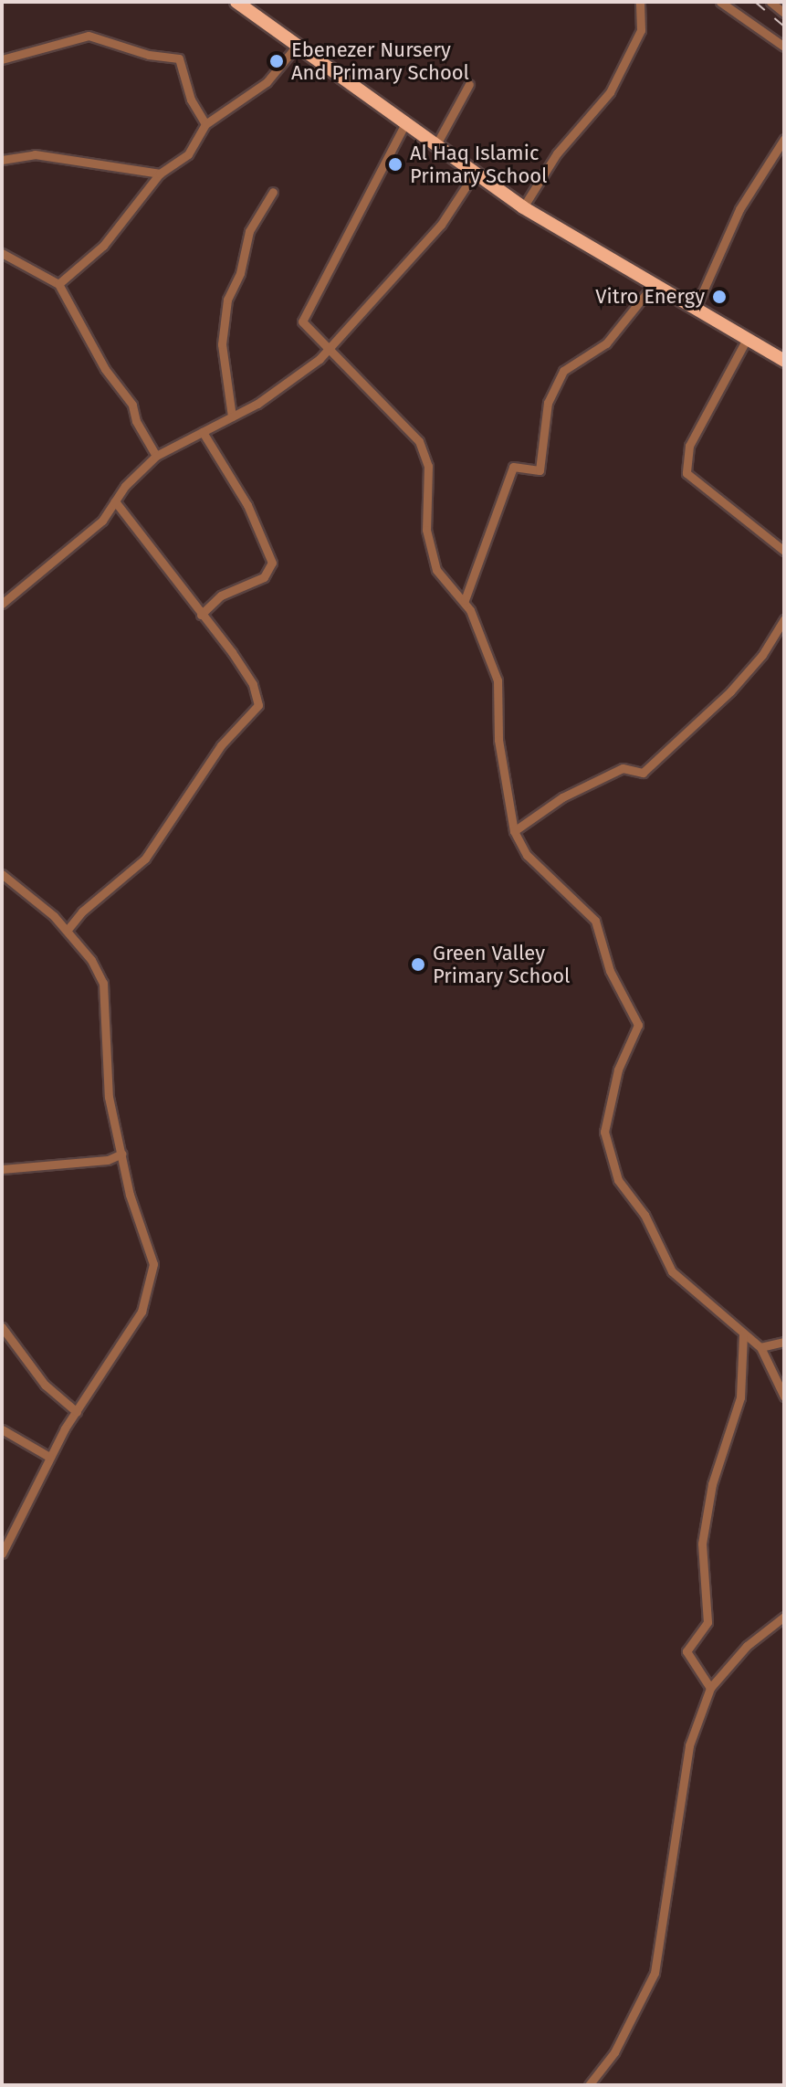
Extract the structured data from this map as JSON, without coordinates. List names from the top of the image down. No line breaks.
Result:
{"places":["Ebenezer Nursery And Primary School","Al Haq Islamic Primary School","Vitro Energy","Green Valley Primary School"]}
